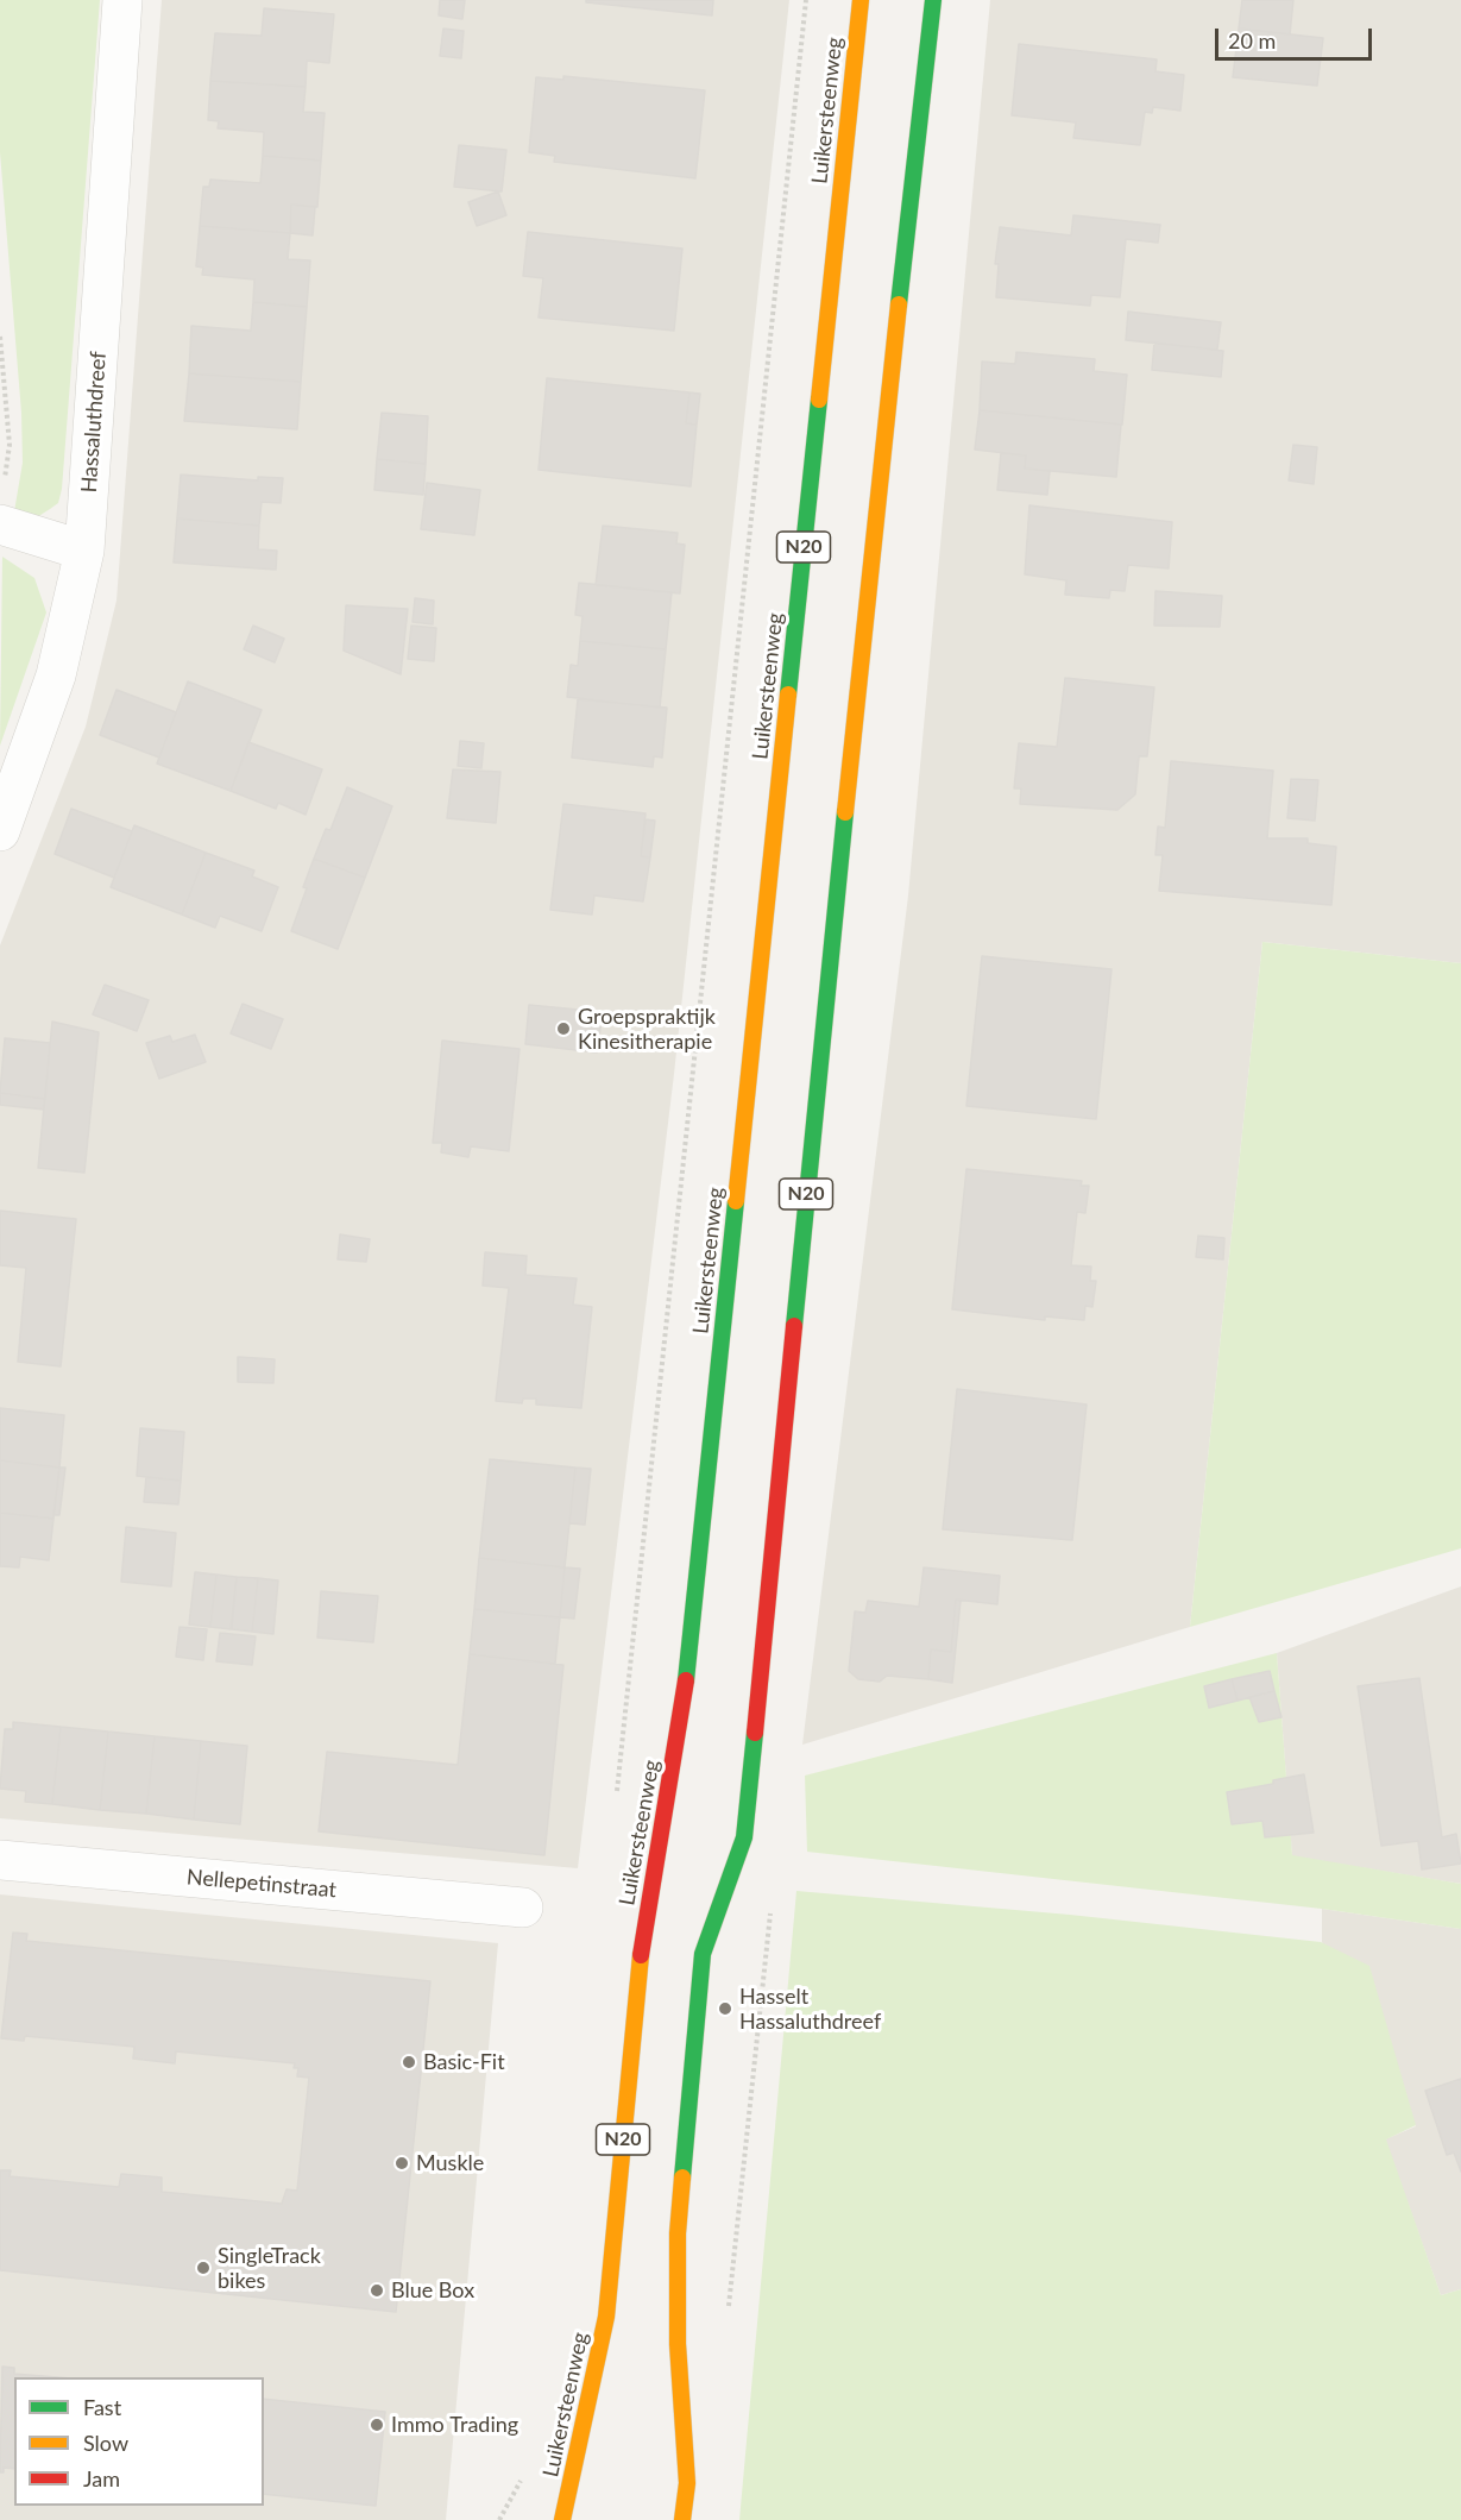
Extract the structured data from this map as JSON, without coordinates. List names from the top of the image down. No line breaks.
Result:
{"streets":{"main road":["Luikersteenweg","N20"],"street":["Hassaluthdreef","Nellepetinstraat"]},"places":["Groepspraktijk Kinesitherapie","Hasselt Hassaluthdreef","Basic-Fit","Muskle","SingleTrack bikes","Blue Box","Immo Trading"],"legend":["Fast","Slow","Jam"],"scale_bar":"20 m"}
